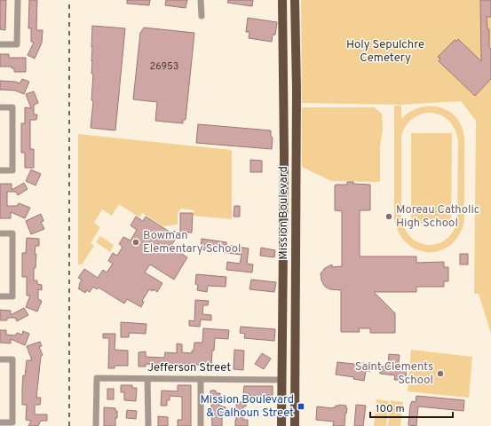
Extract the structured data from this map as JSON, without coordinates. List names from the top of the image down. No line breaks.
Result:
{"streets":{"main road":["Mission Boulevard"],"street":["Jefferson Street"]},"crossings":[["Mission Boulevard","Jefferson Street"]],"parks":["Holy Sepulchre Cemetery"],"places":{"other":["Moreau Catholic High School","Bowman Elementary School","Saint Clements School"],"transit":["Mission Boulevard & Calhoun Street"]},"house_numbers":["26953"],"scale_bar":"100 m"}
